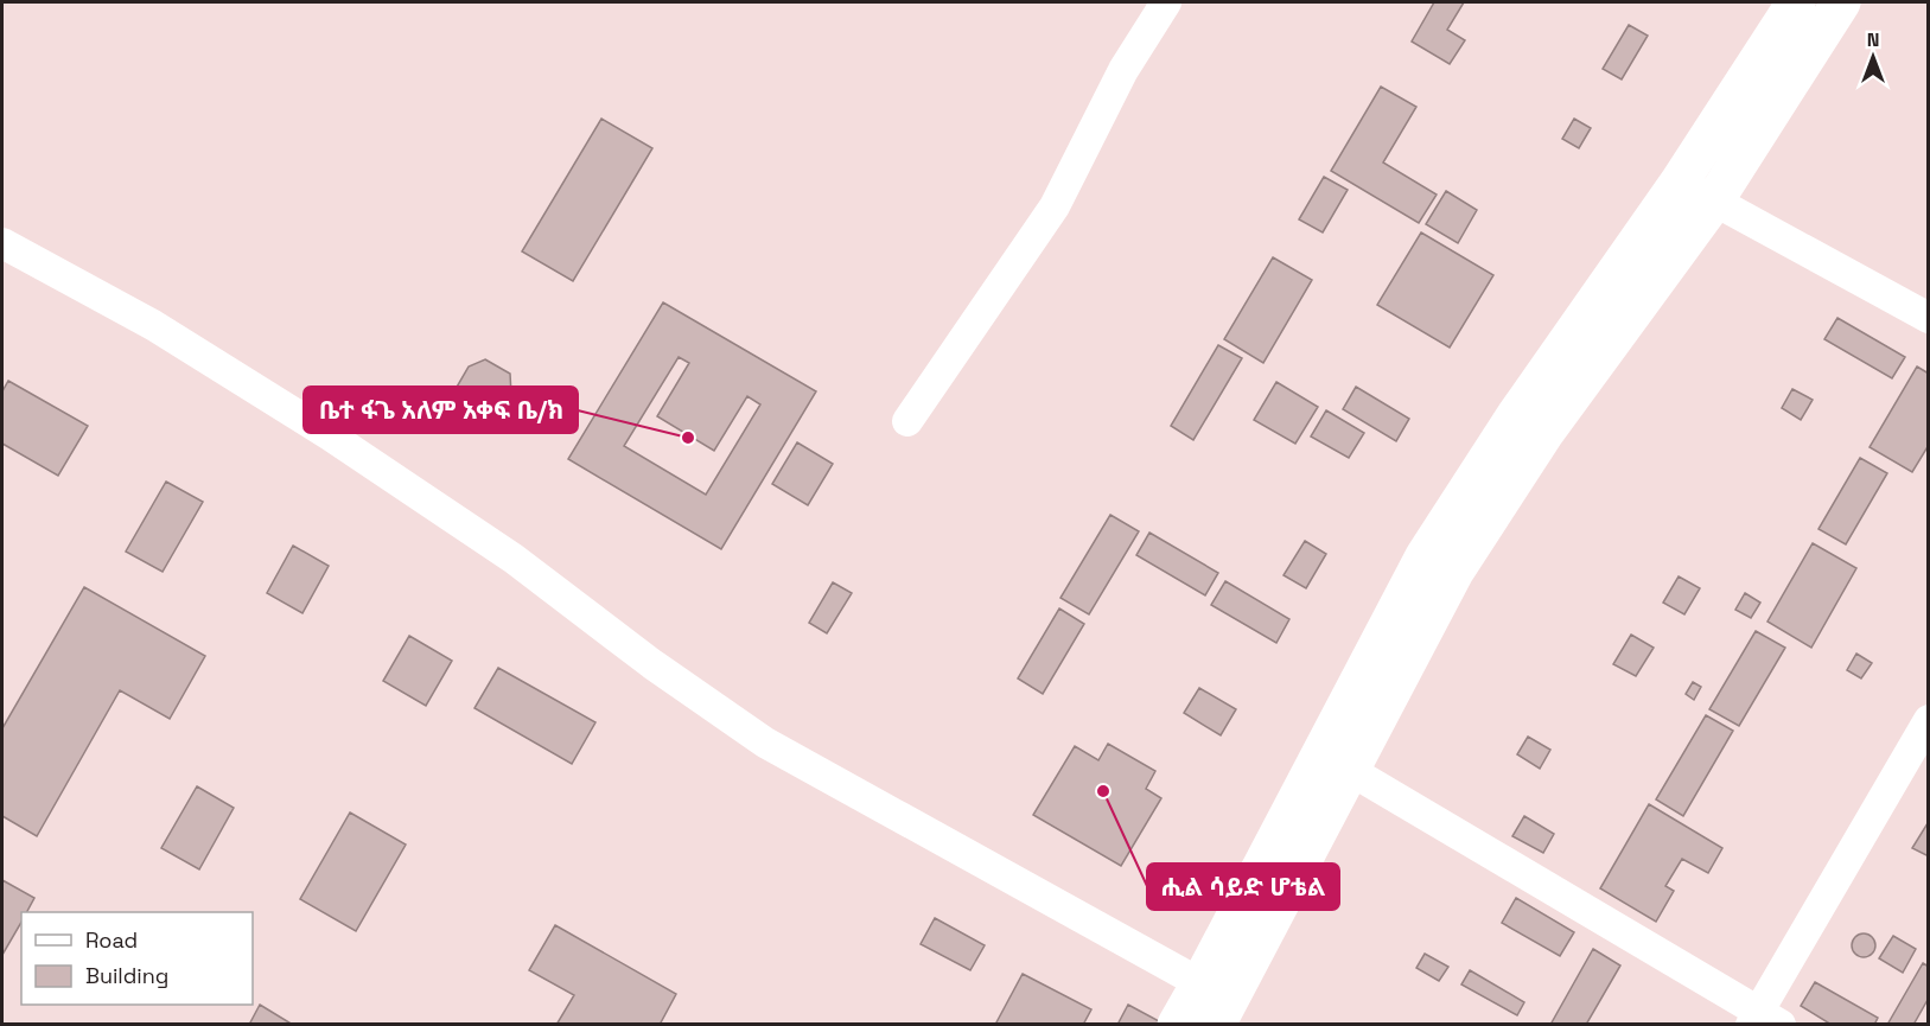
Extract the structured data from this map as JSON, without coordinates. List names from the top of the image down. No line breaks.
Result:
{"places":["ቤተ ፋጌ አለም አቀፍ ቤ/ክ","ሒል ሳይድ ሆቴል"],"legend":["Road","Building"],"north":"top"}
